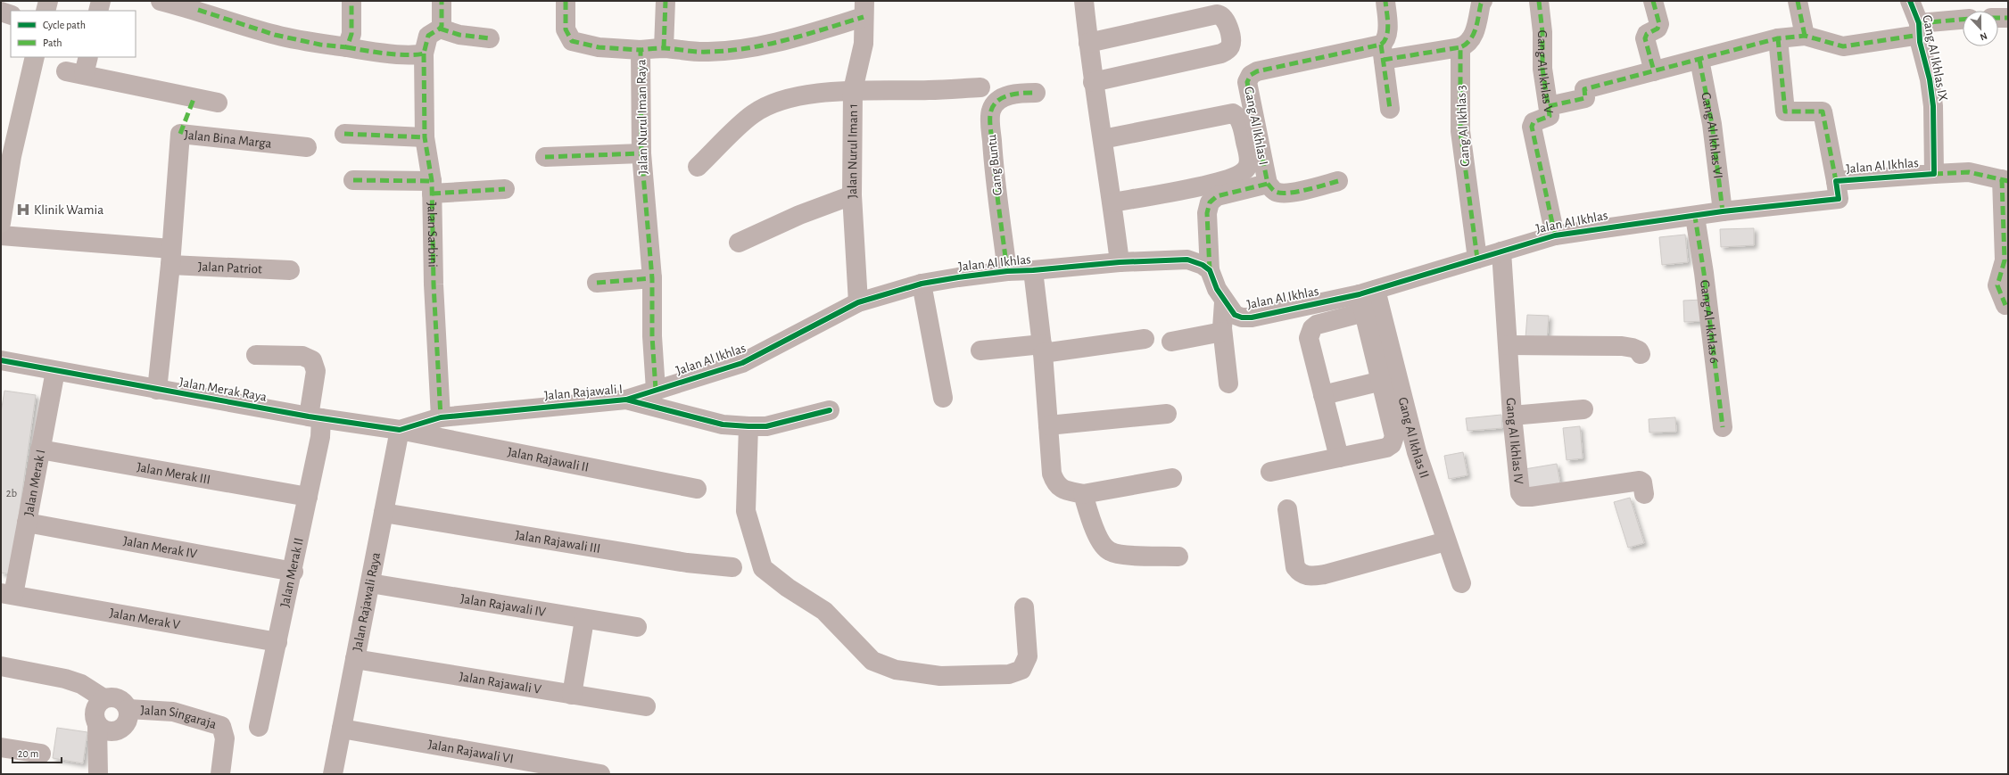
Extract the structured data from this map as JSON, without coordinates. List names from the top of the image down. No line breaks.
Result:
{"streets":{"street":["Gang Al Ikhlas IX","Gang Al Ikhlas V","Jalan Nurul Iman Raya","Gang Al Ikhlas I","Gang Al Ikhlas 3","Gang Al Ikhlas VI","Jalan Bina Marga","Jalan Nurul Iman 1","Gang Buntu","Jalan Al Ikhlas","Jalan Sarbini","Jalan Patriot","Gang Al-Ikhlas 6","Jalan Merak Raya","Jalan Rajawali I","Gang Al Ikhlas II","Gang Al Ikhlas IV","Jalan Rajawali II","Jalan Merak III","Jalan Merak I","Jalan Rajawali III","Jalan Merak IV","Jalan Merak II","Jalan Rajawali Raya","Jalan Rajawali IV","Jalan Merak V","Jalan Rajawali V","Jalan Singaraja","Jalan Rajawali VI"]},"crossings":[["Gang Al Ikhlas IX","Jalan Al Ikhlas"],["Gang Al Ikhlas V","Jalan Al Ikhlas"],["Jalan Nurul Iman Raya","Jalan Nurul Iman 1"],["Jalan Nurul Iman Raya","Jalan Al Ikhlas"],["Gang Al Ikhlas I","Jalan Al Ikhlas"],["Gang Al Ikhlas 3","Jalan Al Ikhlas"],["Gang Al Ikhlas VI","Jalan Al Ikhlas"],["Jalan Bina Marga","Jalan Patriot"],["Jalan Bina Marga","Jalan Merak Raya"],["Jalan Nurul Iman 1","Jalan Al Ikhlas"],["Gang Buntu","Jalan Al Ikhlas"],["Jalan Al Ikhlas","Gang Al-Ikhlas 6"],["Jalan Al Ikhlas","Jalan Rajawali I"],["Jalan Al Ikhlas","Gang Al Ikhlas II"],["Jalan Al Ikhlas","Gang Al Ikhlas IV"],["Jalan Sarbini","Jalan Merak Raya"],["Jalan Sarbini","Jalan Rajawali I"],["Jalan Merak Raya","Jalan Rajawali I"],["Jalan Merak Raya","Jalan Rajawali II"],["Jalan Merak Raya","Jalan Merak I"],["Jalan Merak Raya","Jalan Merak II"],["Jalan Merak Raya","Jalan Rajawali Raya"],["Jalan Rajawali II","Jalan Rajawali Raya"],["Jalan Merak III","Jalan Merak I"],["Jalan Merak III","Jalan Merak II"],["Jalan Merak I","Jalan Merak IV"],["Jalan Merak I","Jalan Merak V"],["Jalan Rajawali III","Jalan Rajawali Raya"],["Jalan Merak IV","Jalan Merak II"],["Jalan Merak II","Jalan Merak V"],["Jalan Rajawali Raya","Jalan Rajawali IV"],["Jalan Rajawali Raya","Jalan Rajawali V"],["Jalan Rajawali Raya","Jalan Rajawali VI"]],"places":{"hospital":["Klinik Wamia"]},"house_numbers":["2b"],"legend":["Cycle path","Path"],"scale_bar":"20 m","north":"bottom"}
